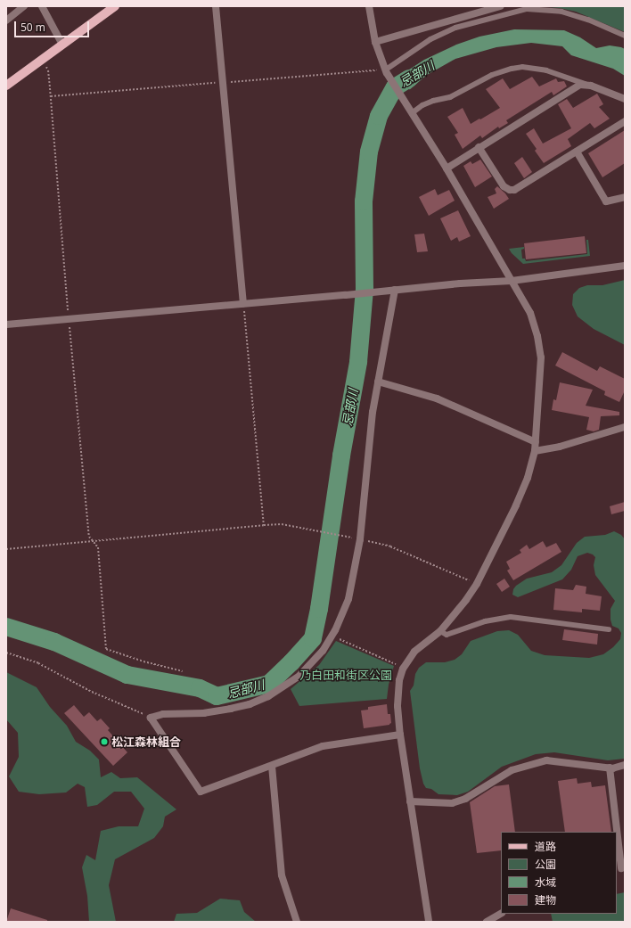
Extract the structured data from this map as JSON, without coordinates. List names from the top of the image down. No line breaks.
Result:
{"water":["忌部川"],"parks":["乃白田和街区公園"],"places":["松江森林組合"],"legend":["道路","公園","水域","建物"],"scale_bar":"50 m"}
